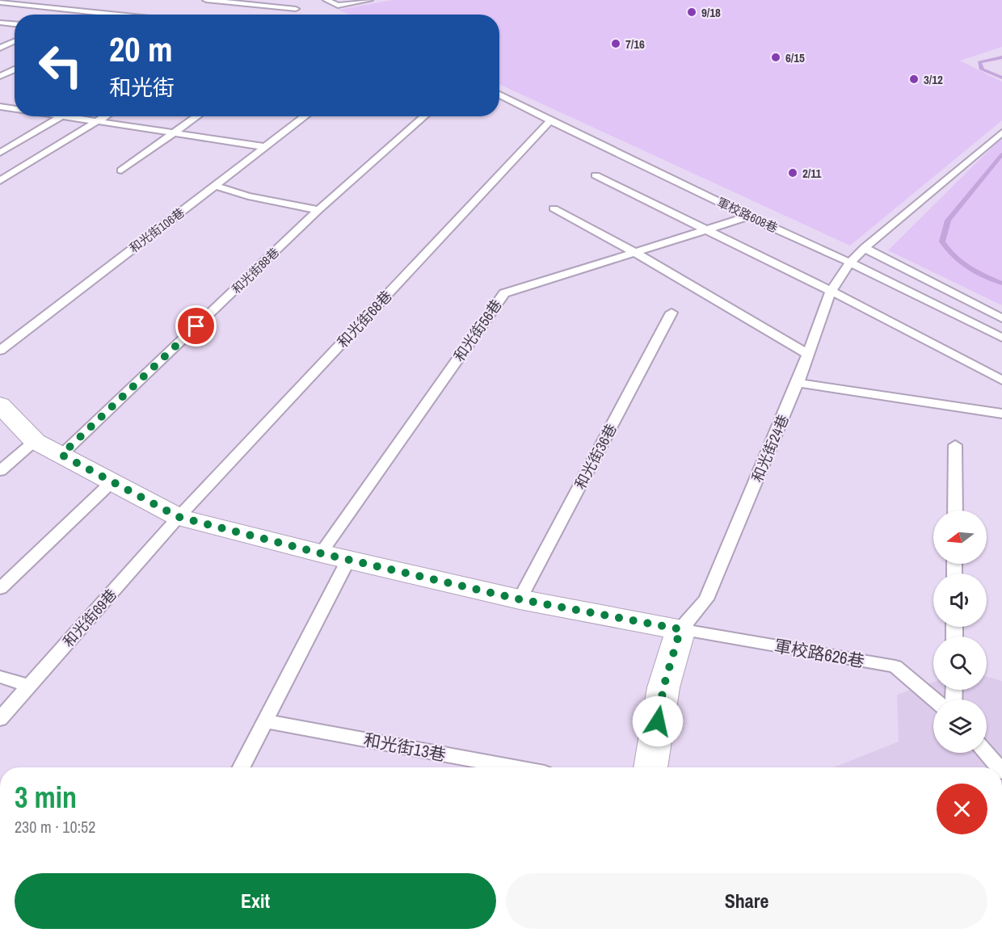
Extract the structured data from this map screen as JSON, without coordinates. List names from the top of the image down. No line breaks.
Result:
{"streets":{"lane":["軍校路608巷","和光街106巷","和光街88巷","和光街68巷","和光街56巷","和光街24巷","和光街36巷","和光街69巷","軍校路626巷","和光街13巷"]},"crossings":[["軍校路608巷","和光街68巷"],["軍校路608巷","和光街56巷"],["軍校路608巷","和光街24巷"],["和光街68巷","和光街69巷"],["和光街24巷","軍校路626巷"]],"places":["9/18","7/16","6/15","3/12","2/11"],"north":"left","page":{"turn":["20 m","和光街"],"heading":["3 min","230 m · 10:52"],"buttons":["Exit","Share"]}}
